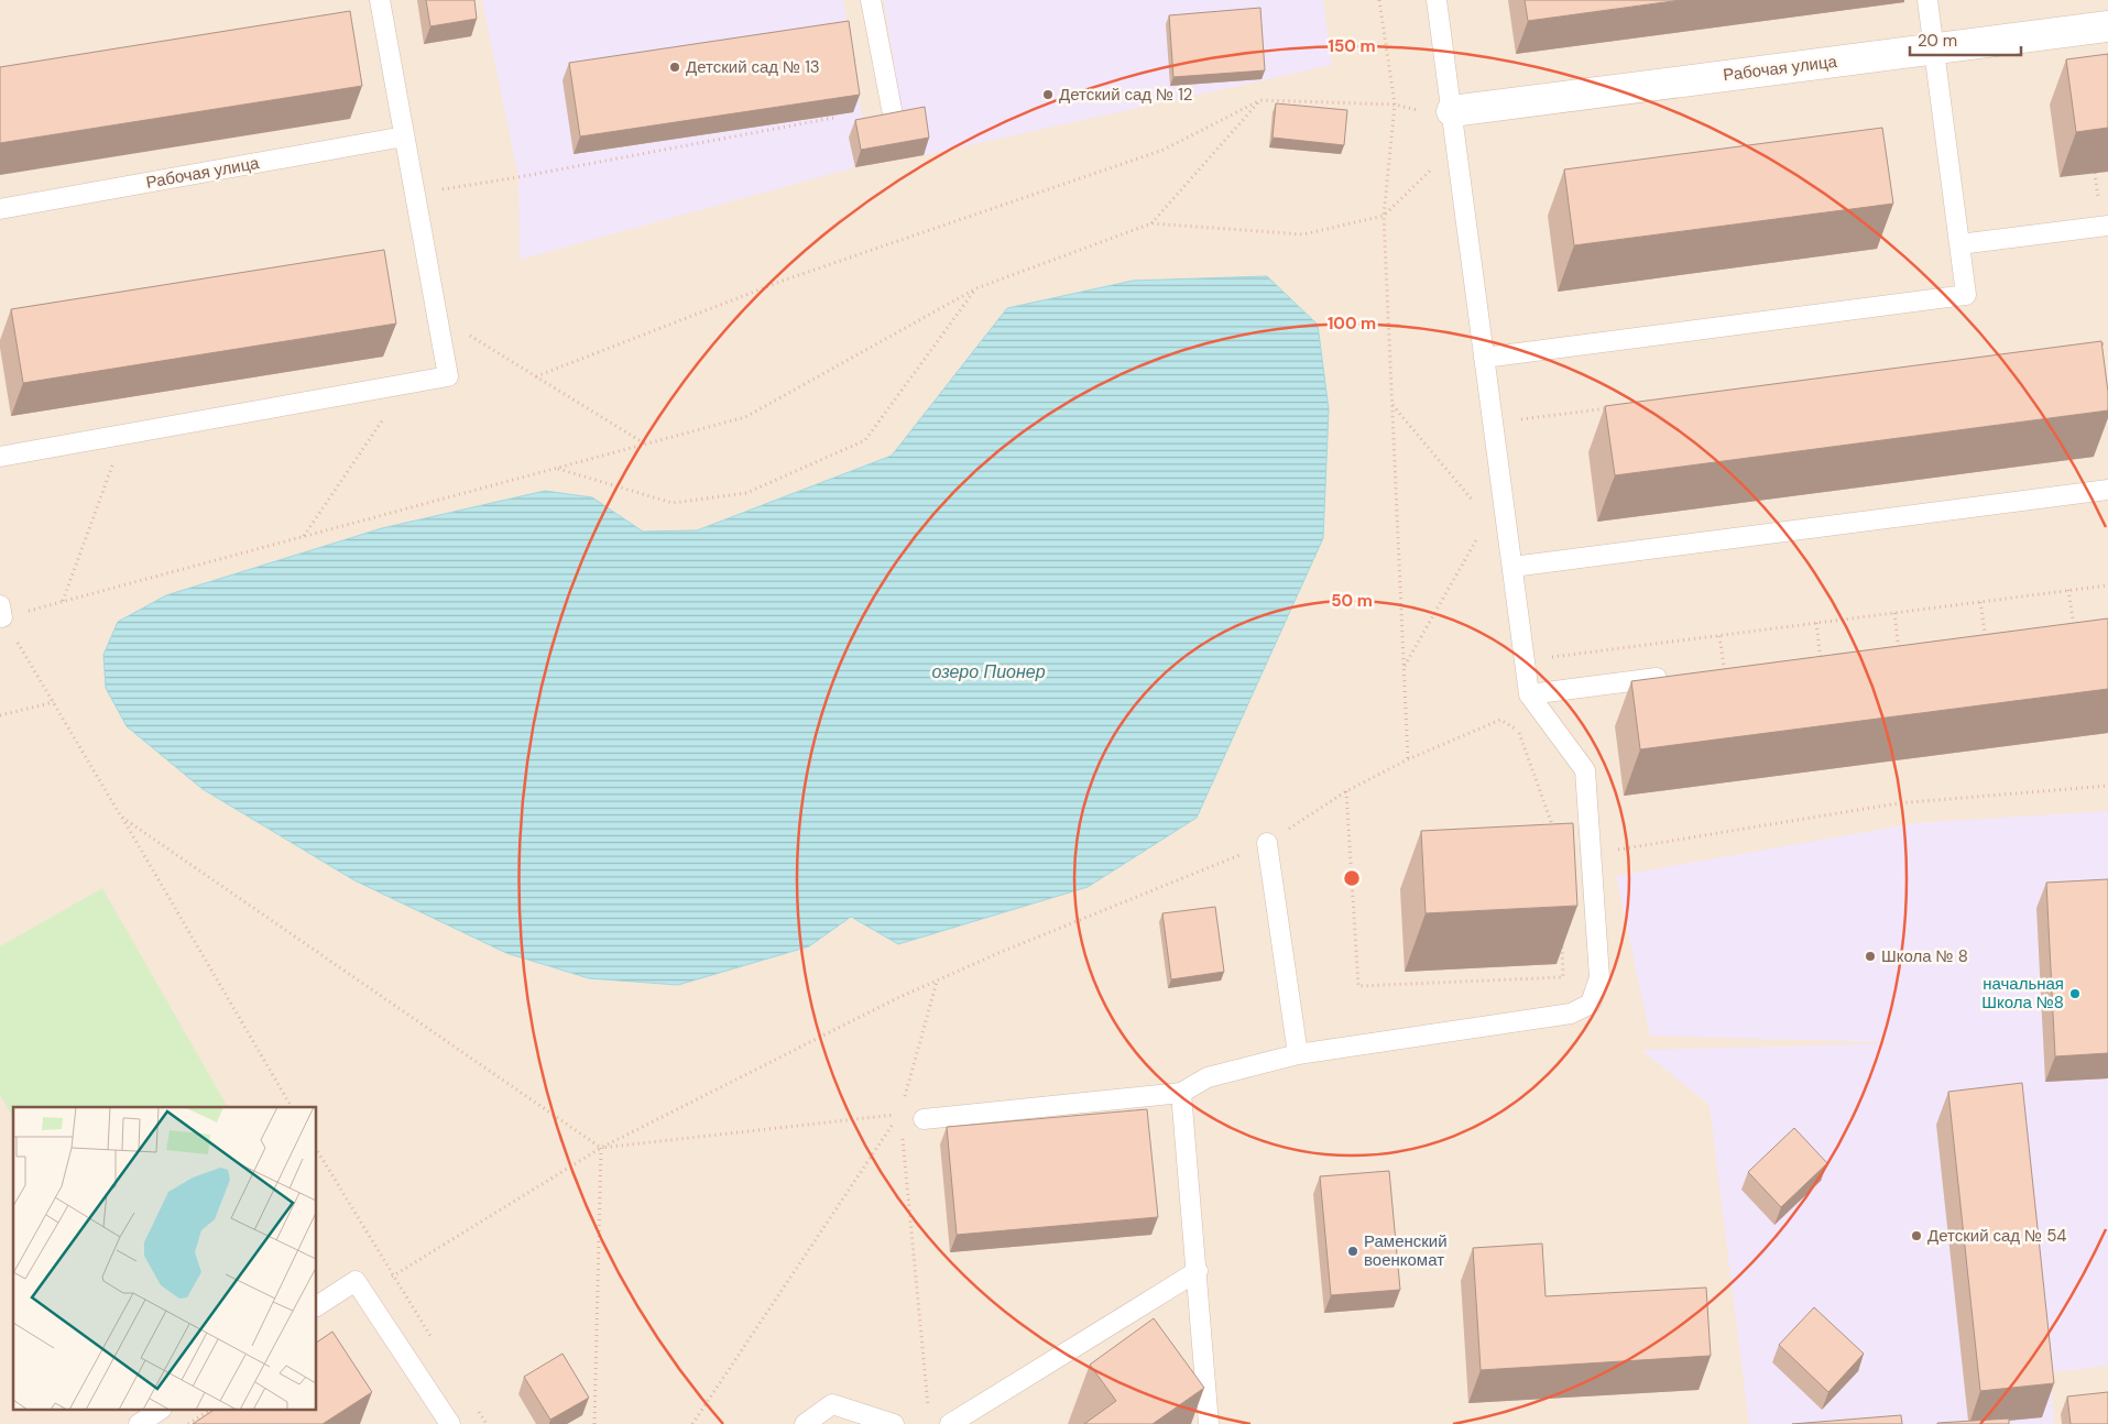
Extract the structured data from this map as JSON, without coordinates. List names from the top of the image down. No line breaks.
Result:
{"streets":{"street":["Рабочая улица"]},"water":["озеро Пионер"],"places":["Детский сад № 13","Детский сад № 12","Школа № 8","начальная Школа №8","Детский сад № 54","Раменский военкомат"],"scale_bar":"20 m","rings":["150 m","100 m","50 m"]}
